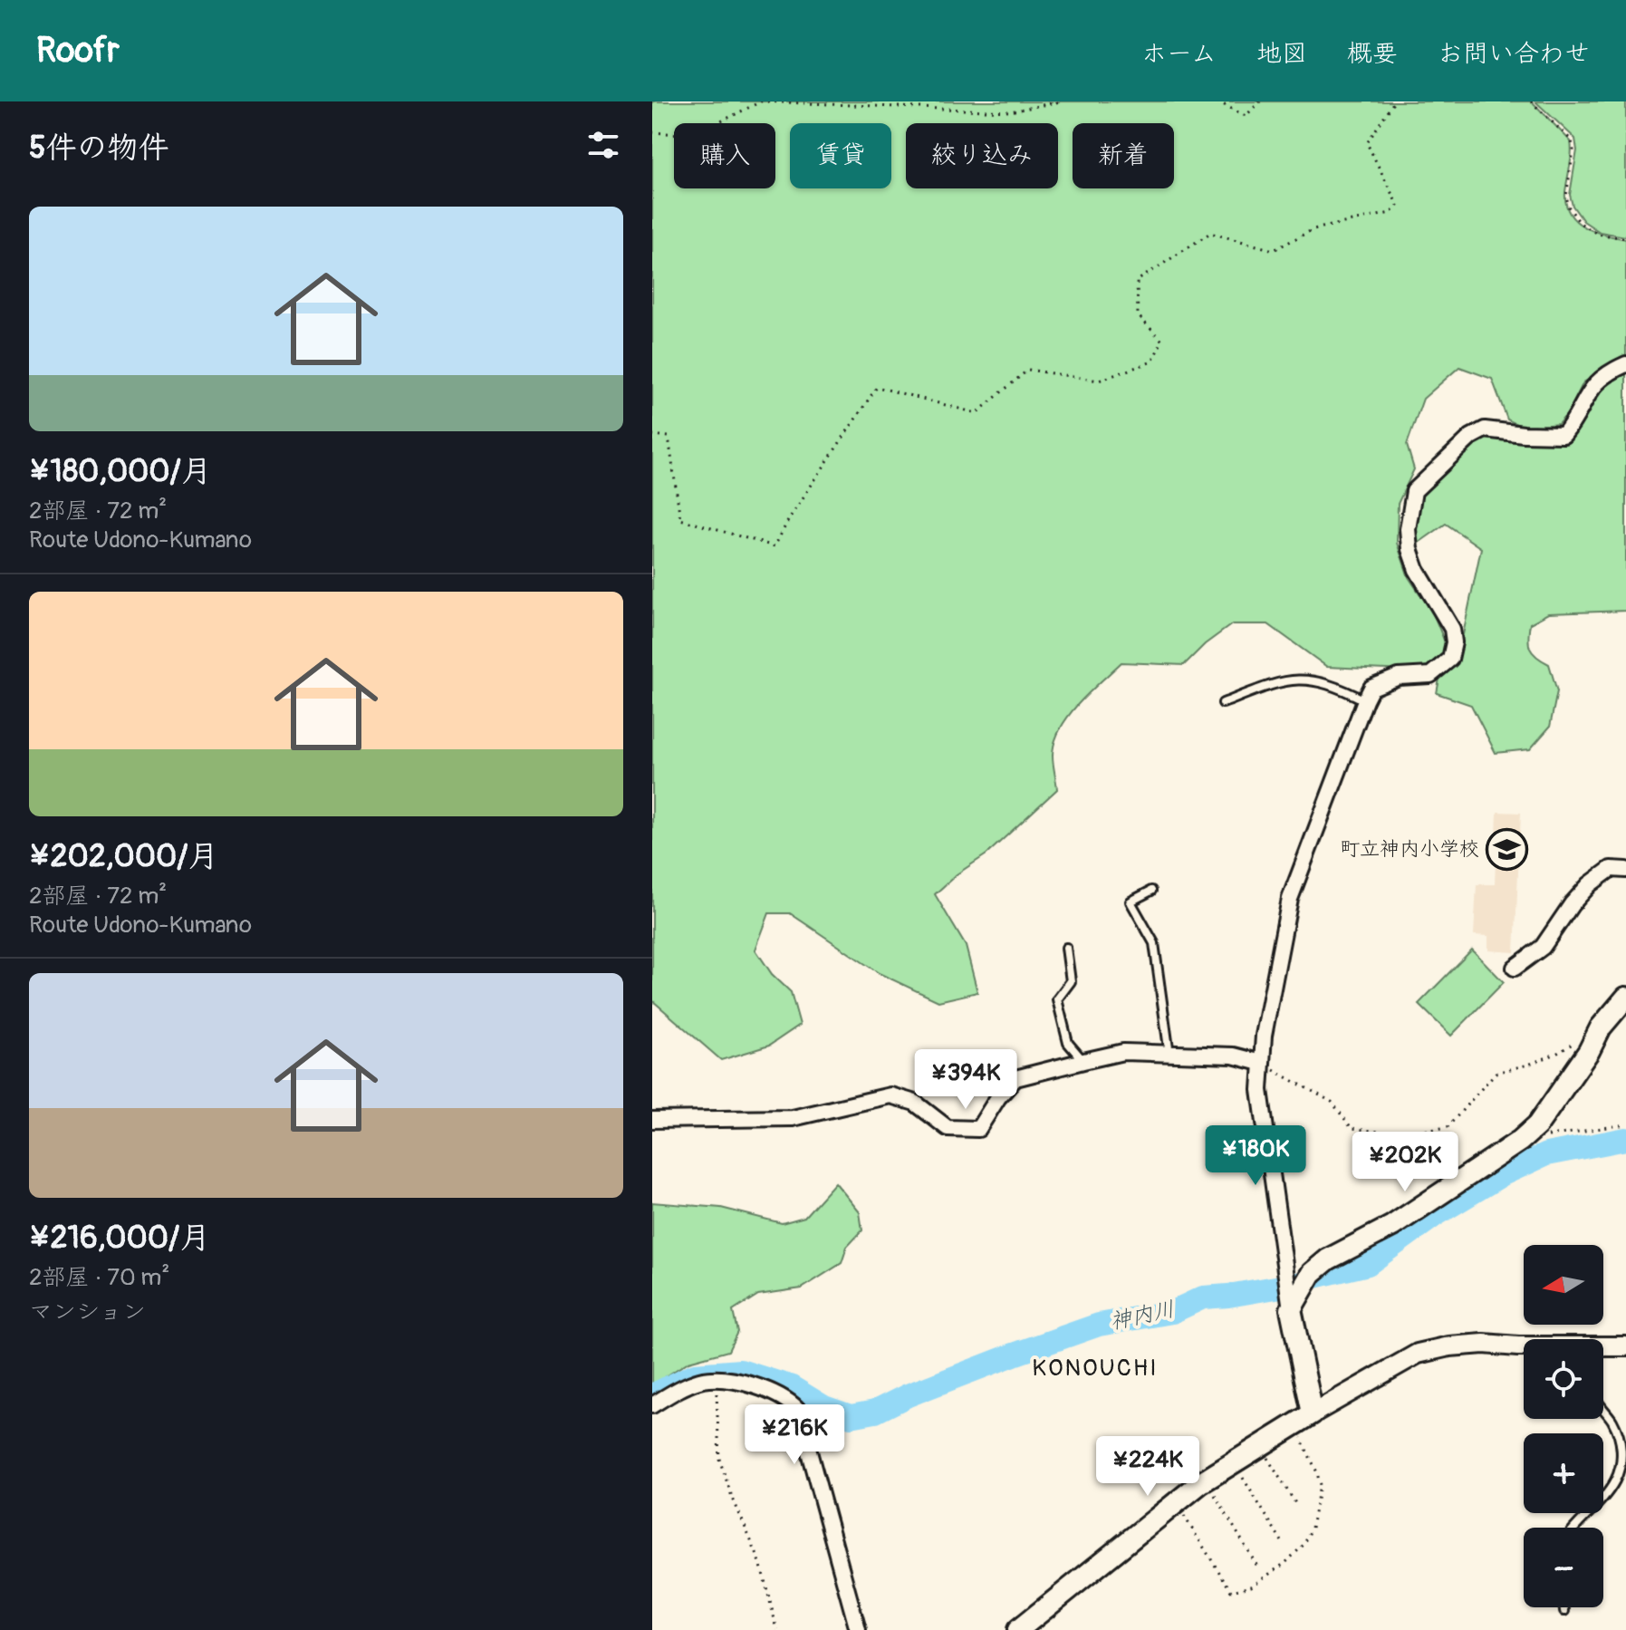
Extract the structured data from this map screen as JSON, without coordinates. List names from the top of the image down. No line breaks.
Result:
{"districts":["KONOUCHI"],"water":["神内川"],"places":{"school or university":["町立神内小学校"]},"north":"left","page":{"header":"Roofr","nav":["ホーム","地図","概要","お問い合わせ"],"heading":"5件の物件","chip":["購入","賃貸","絞り込み","新着"],"list":[{"name":"¥180,000/月","note":"2部屋 · 72 m² · Route Udono-Kumano"},{"name":"¥202,000/月","note":"2部屋 · 72 m² · Route Udono-Kumano"},{"name":"¥216,000/月","note":"2部屋 · 70 m² · マンション"}],"price":["¥394K","¥180K","¥202K","¥216K","¥224K"],"map_buttons":["+","−"]}}
